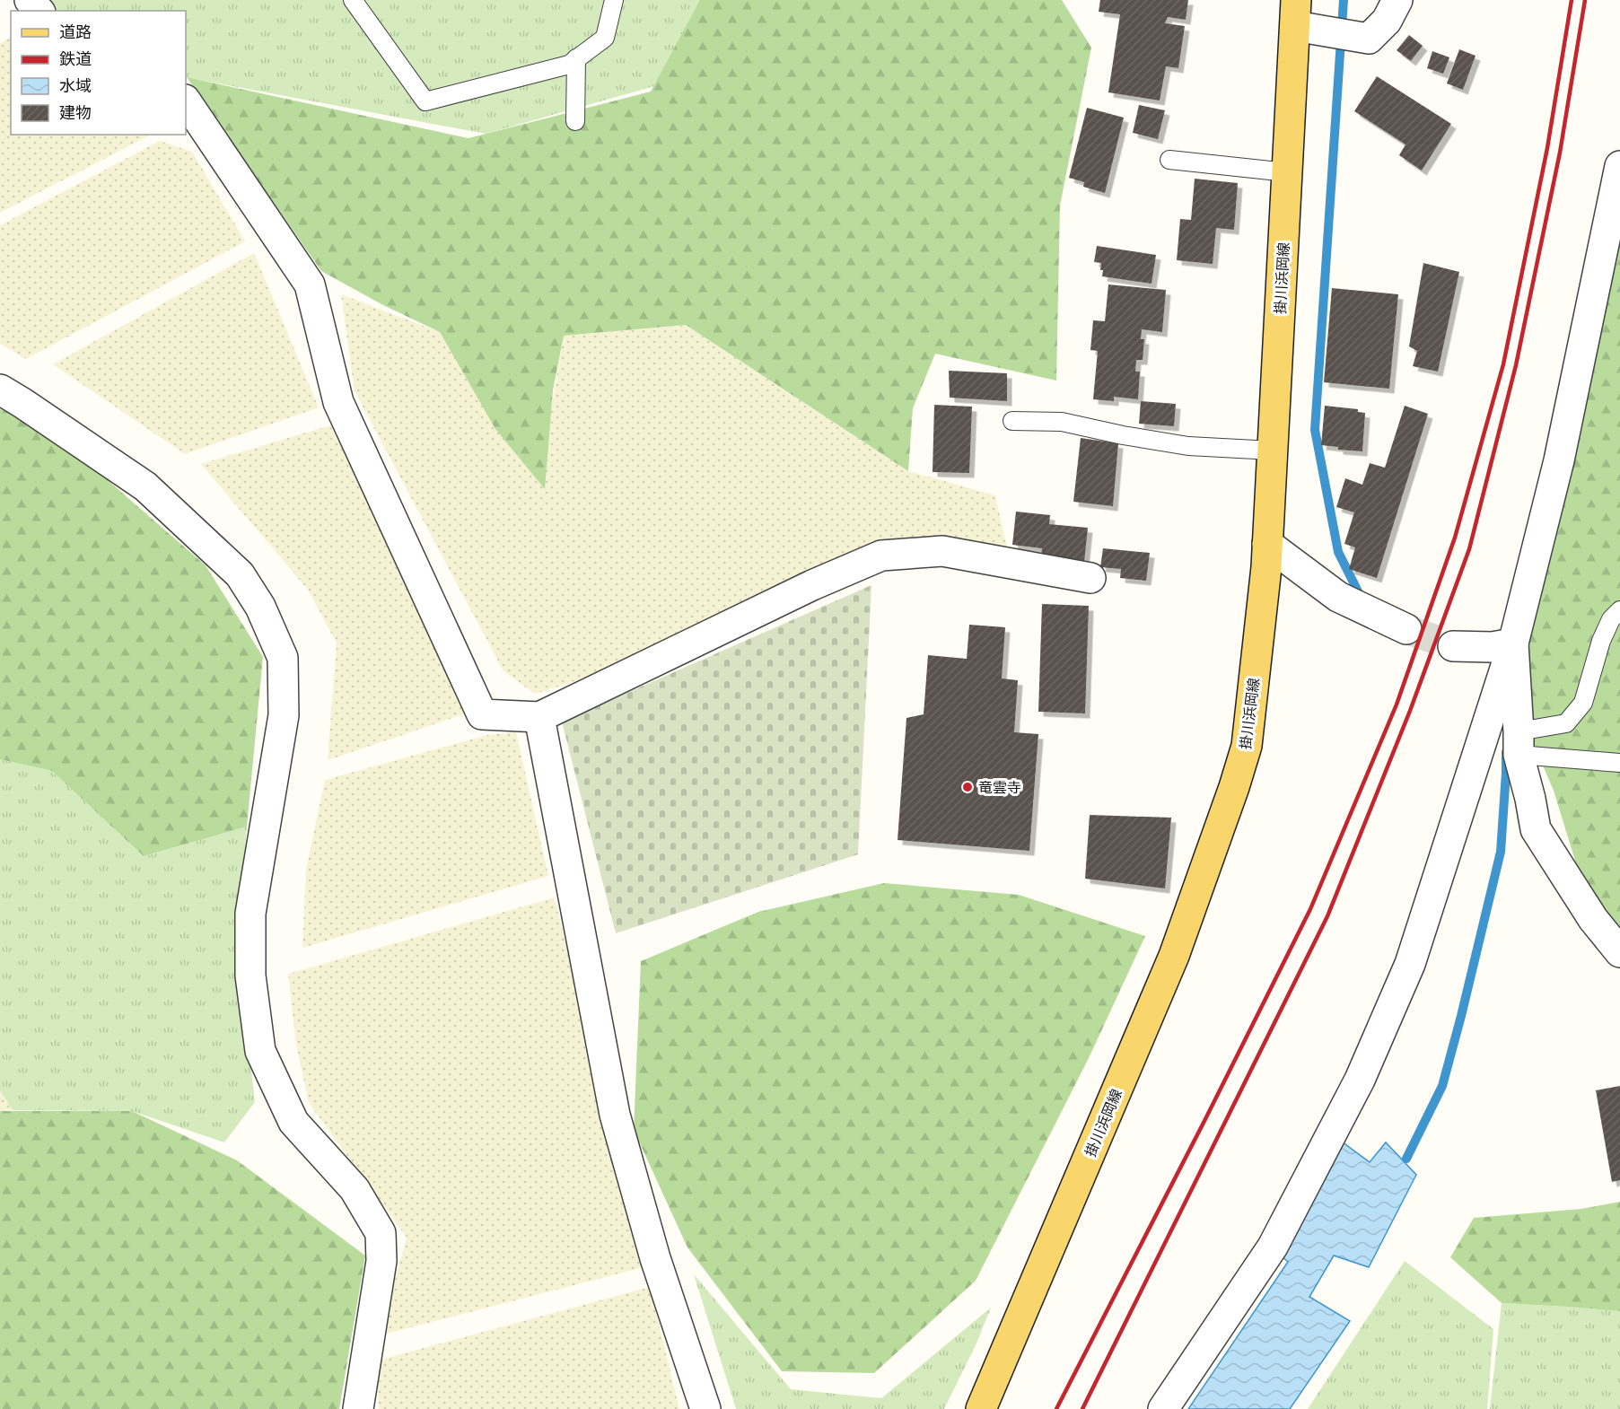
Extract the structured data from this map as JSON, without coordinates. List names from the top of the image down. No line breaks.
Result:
{"streets":{"main road":["掛川浜岡線"]},"places":["竜雲寺"],"legend":["道路","鉄道","水域","建物"]}
